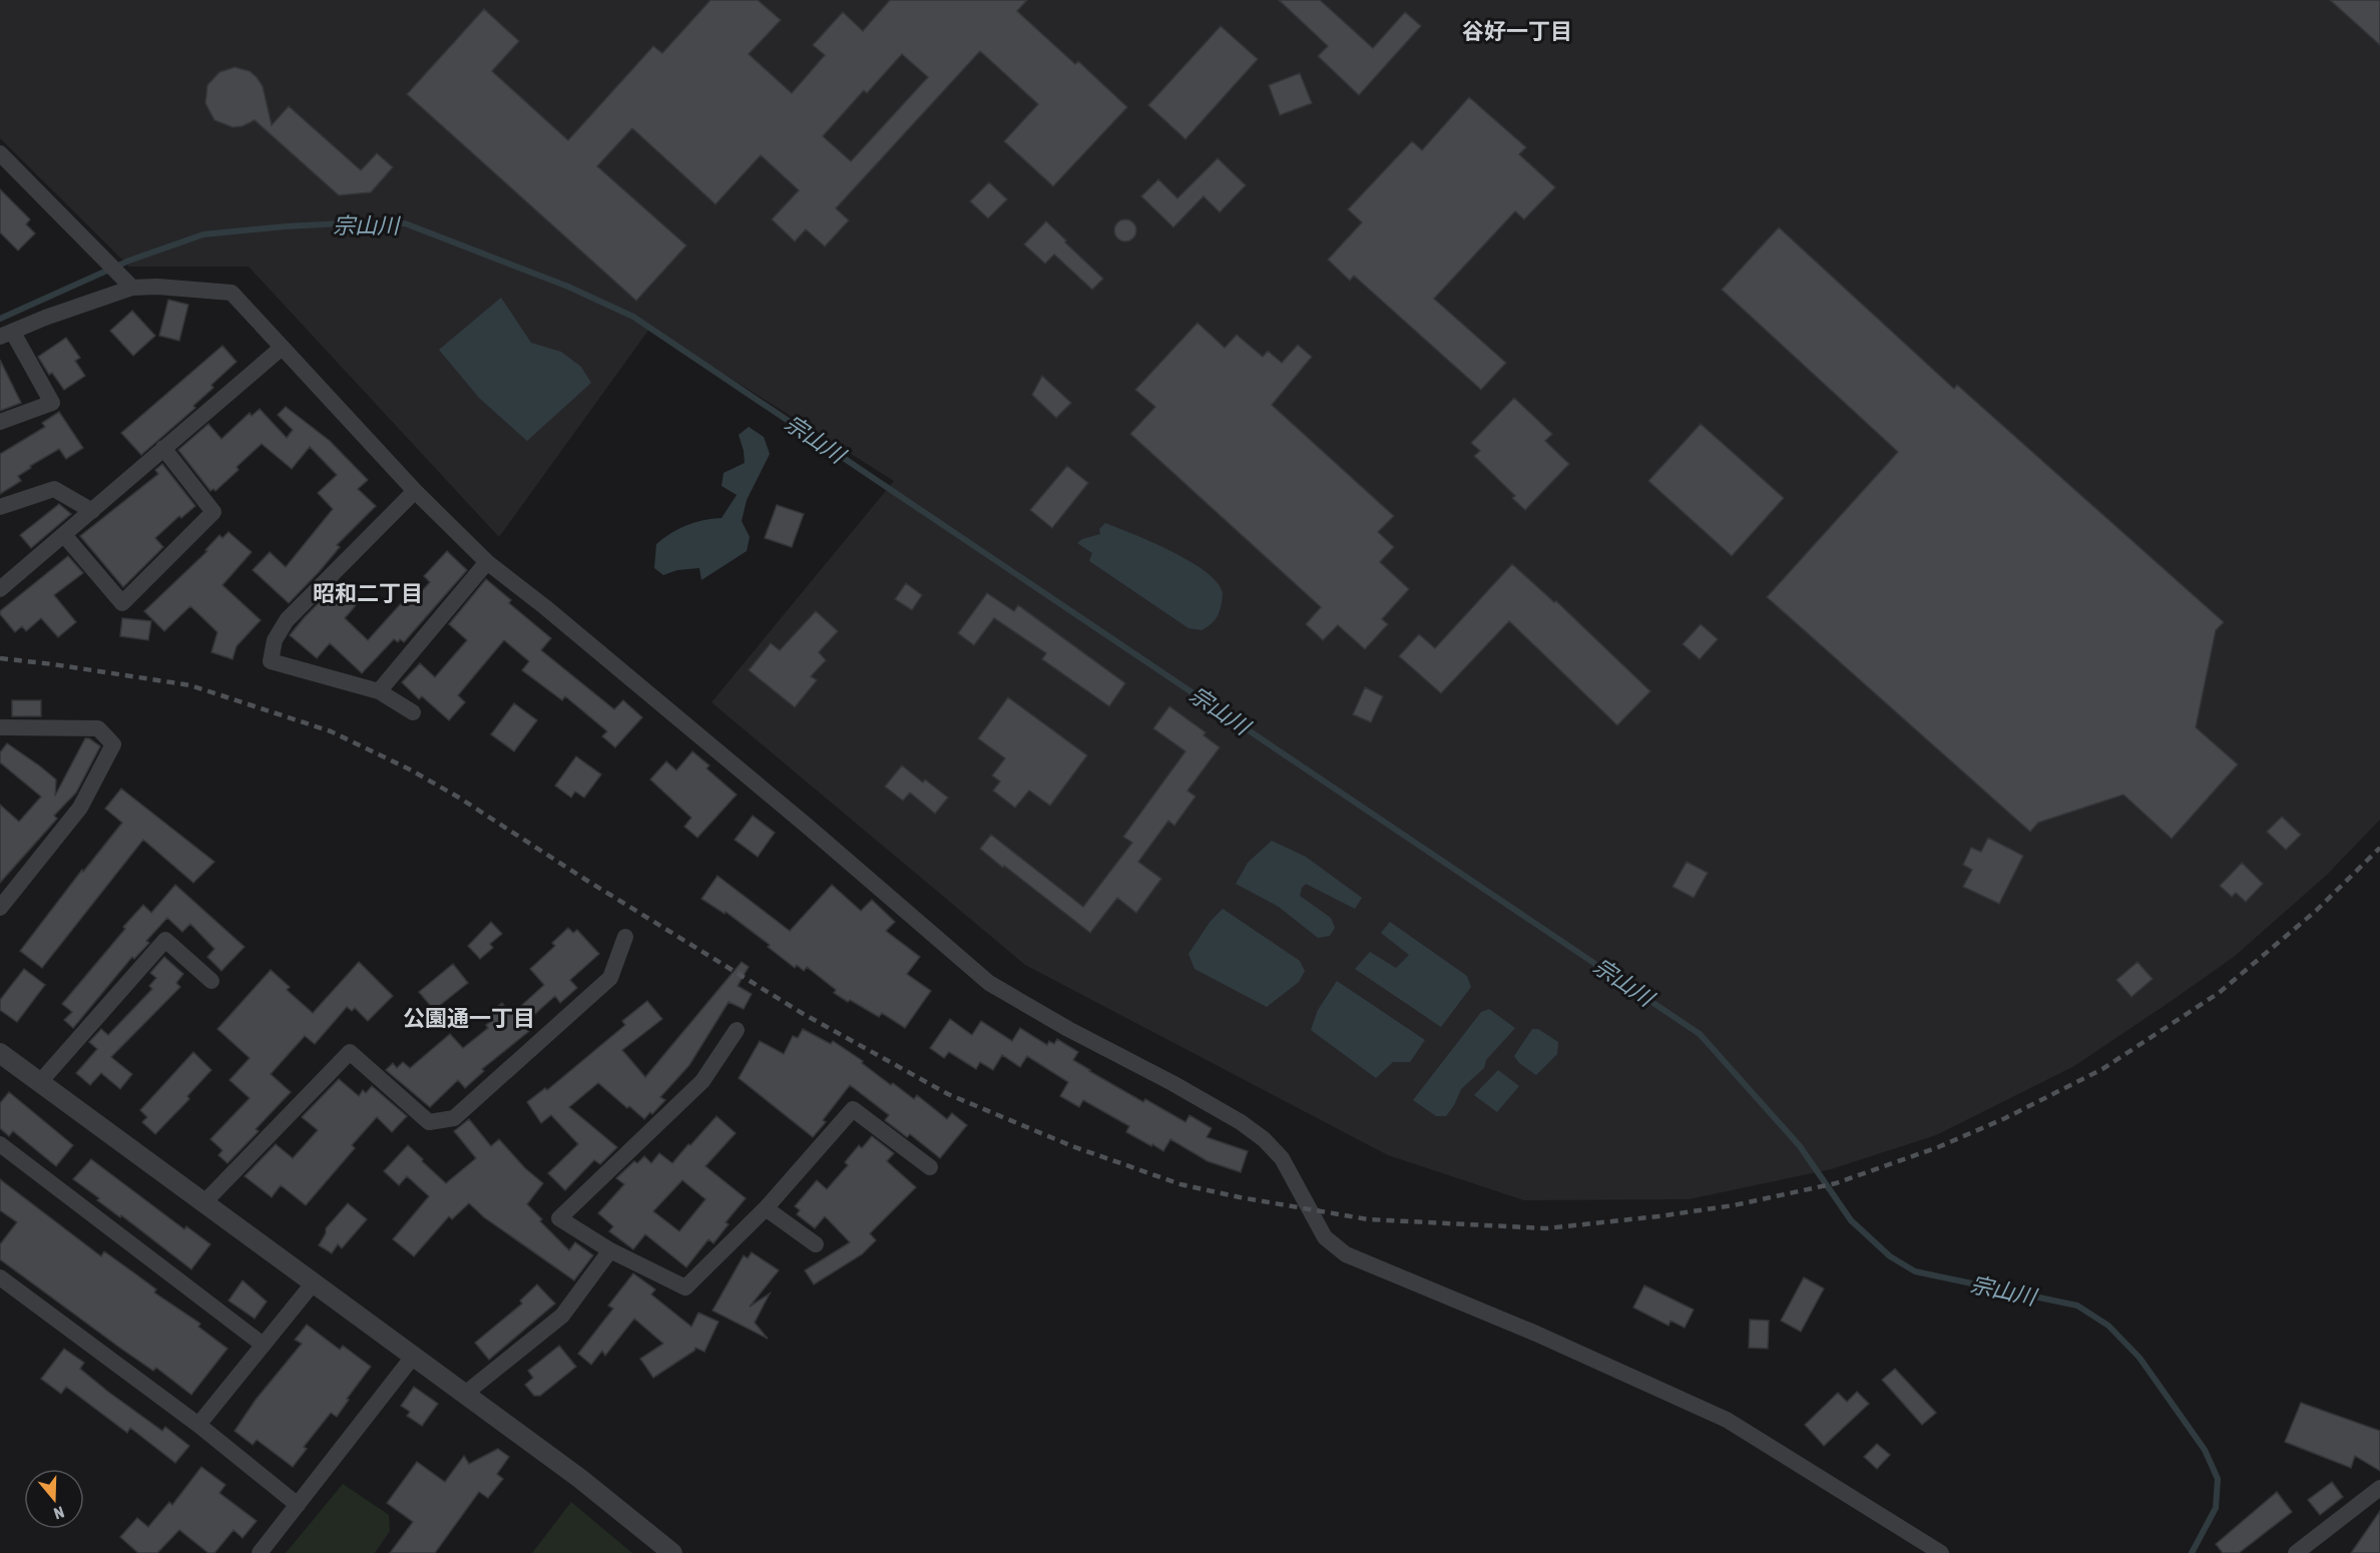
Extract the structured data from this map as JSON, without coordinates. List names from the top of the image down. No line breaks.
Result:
{"districts":["谷好一丁目","昭和二丁目","公園通一丁目"],"water":["宗山川"],"north":"bottom"}
